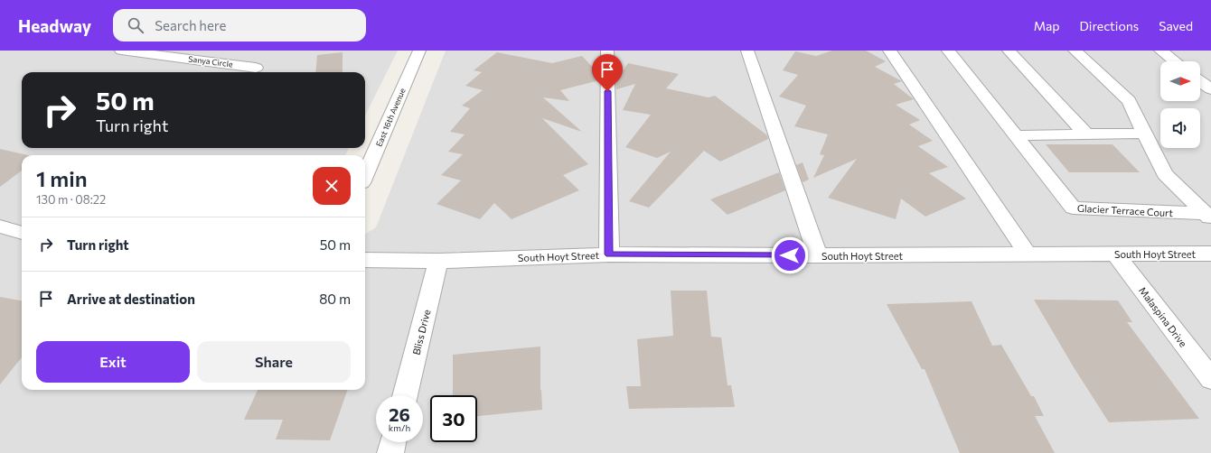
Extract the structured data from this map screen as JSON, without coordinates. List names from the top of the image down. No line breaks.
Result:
{"streets":{"street":["Sanya Circle","East 16th Avenue","Glacier Terrace Court","South Hoyt Street","Malaspina Drive","Bliss Drive"]},"crossings":[["South Hoyt Street","Malaspina Drive"],["South Hoyt Street","Bliss Drive"]],"north":"right","page":{"header":"Headway","search":"Search here","nav":["Map","Directions","Saved"],"turn":["50 m","Turn right"],"heading":["1 min","130 m · 08:22"],"list":[{"name":"Turn right","value":"50 m"},{"name":"Arrive at destination","value":"80 m"}],"buttons":["Exit","Share"],"speed":"26 km/h","limit":"30"}}
